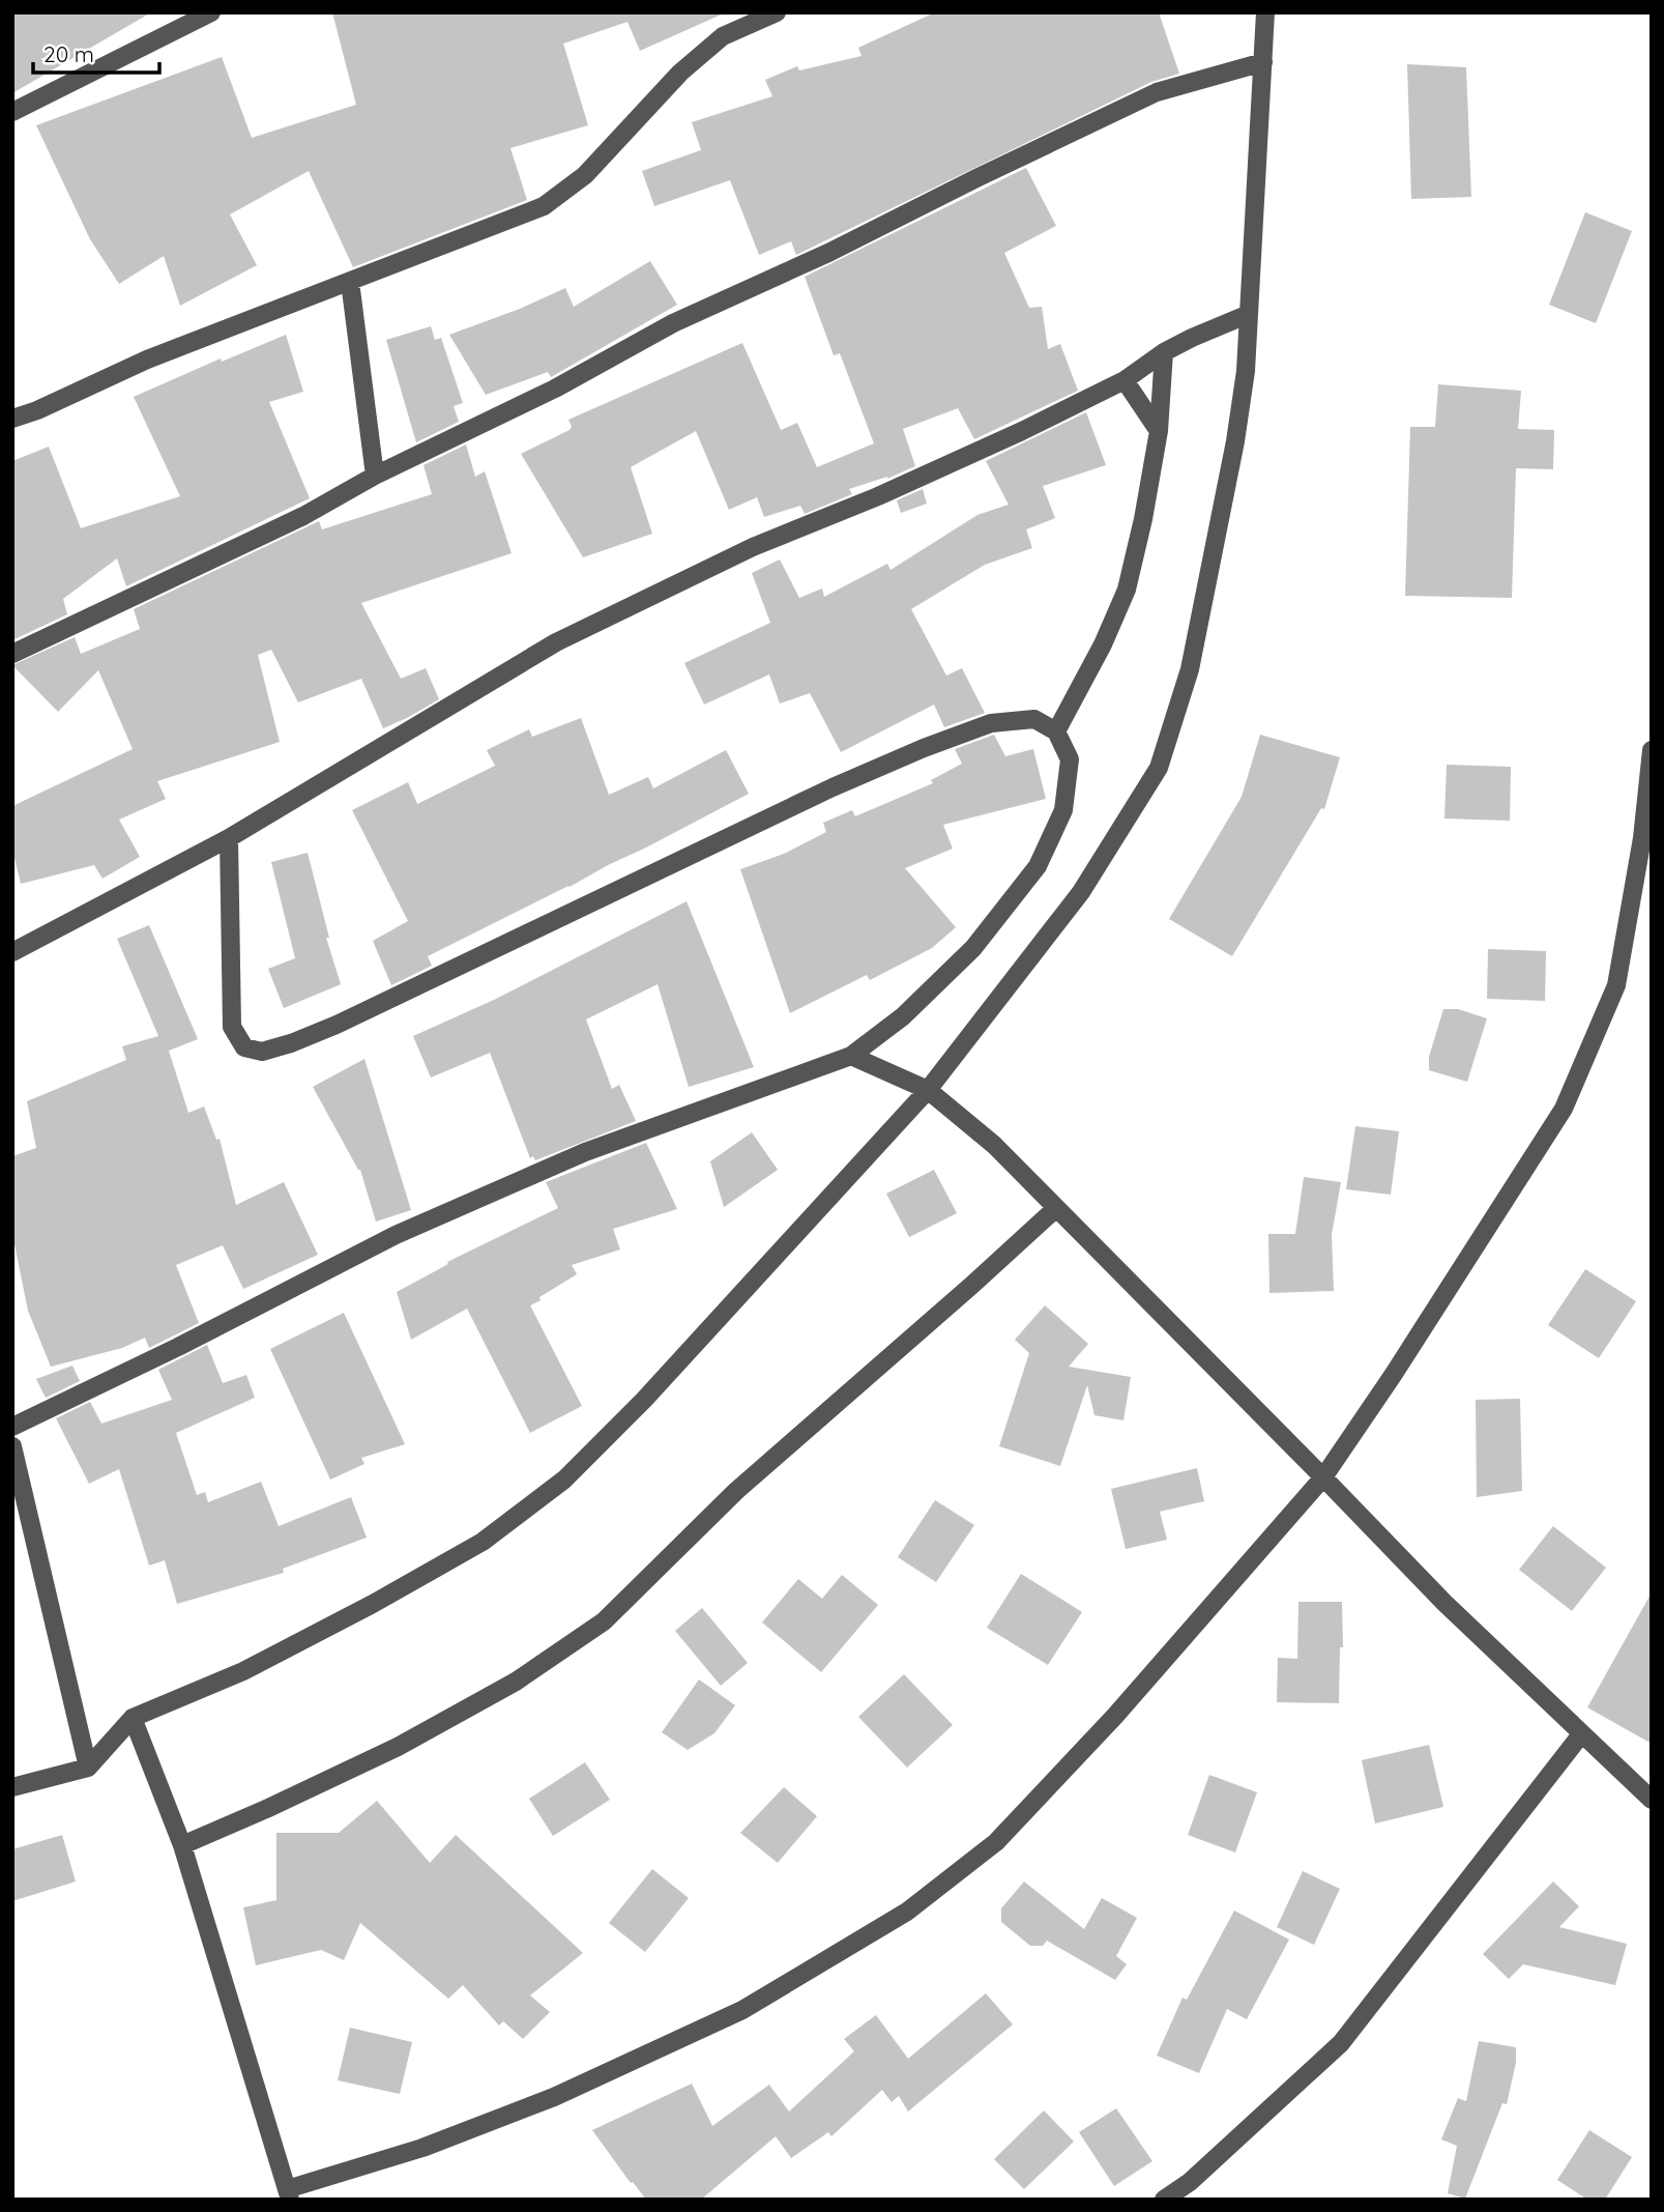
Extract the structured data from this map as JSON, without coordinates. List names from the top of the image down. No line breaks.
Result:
{"scale_bar":"20 m"}
